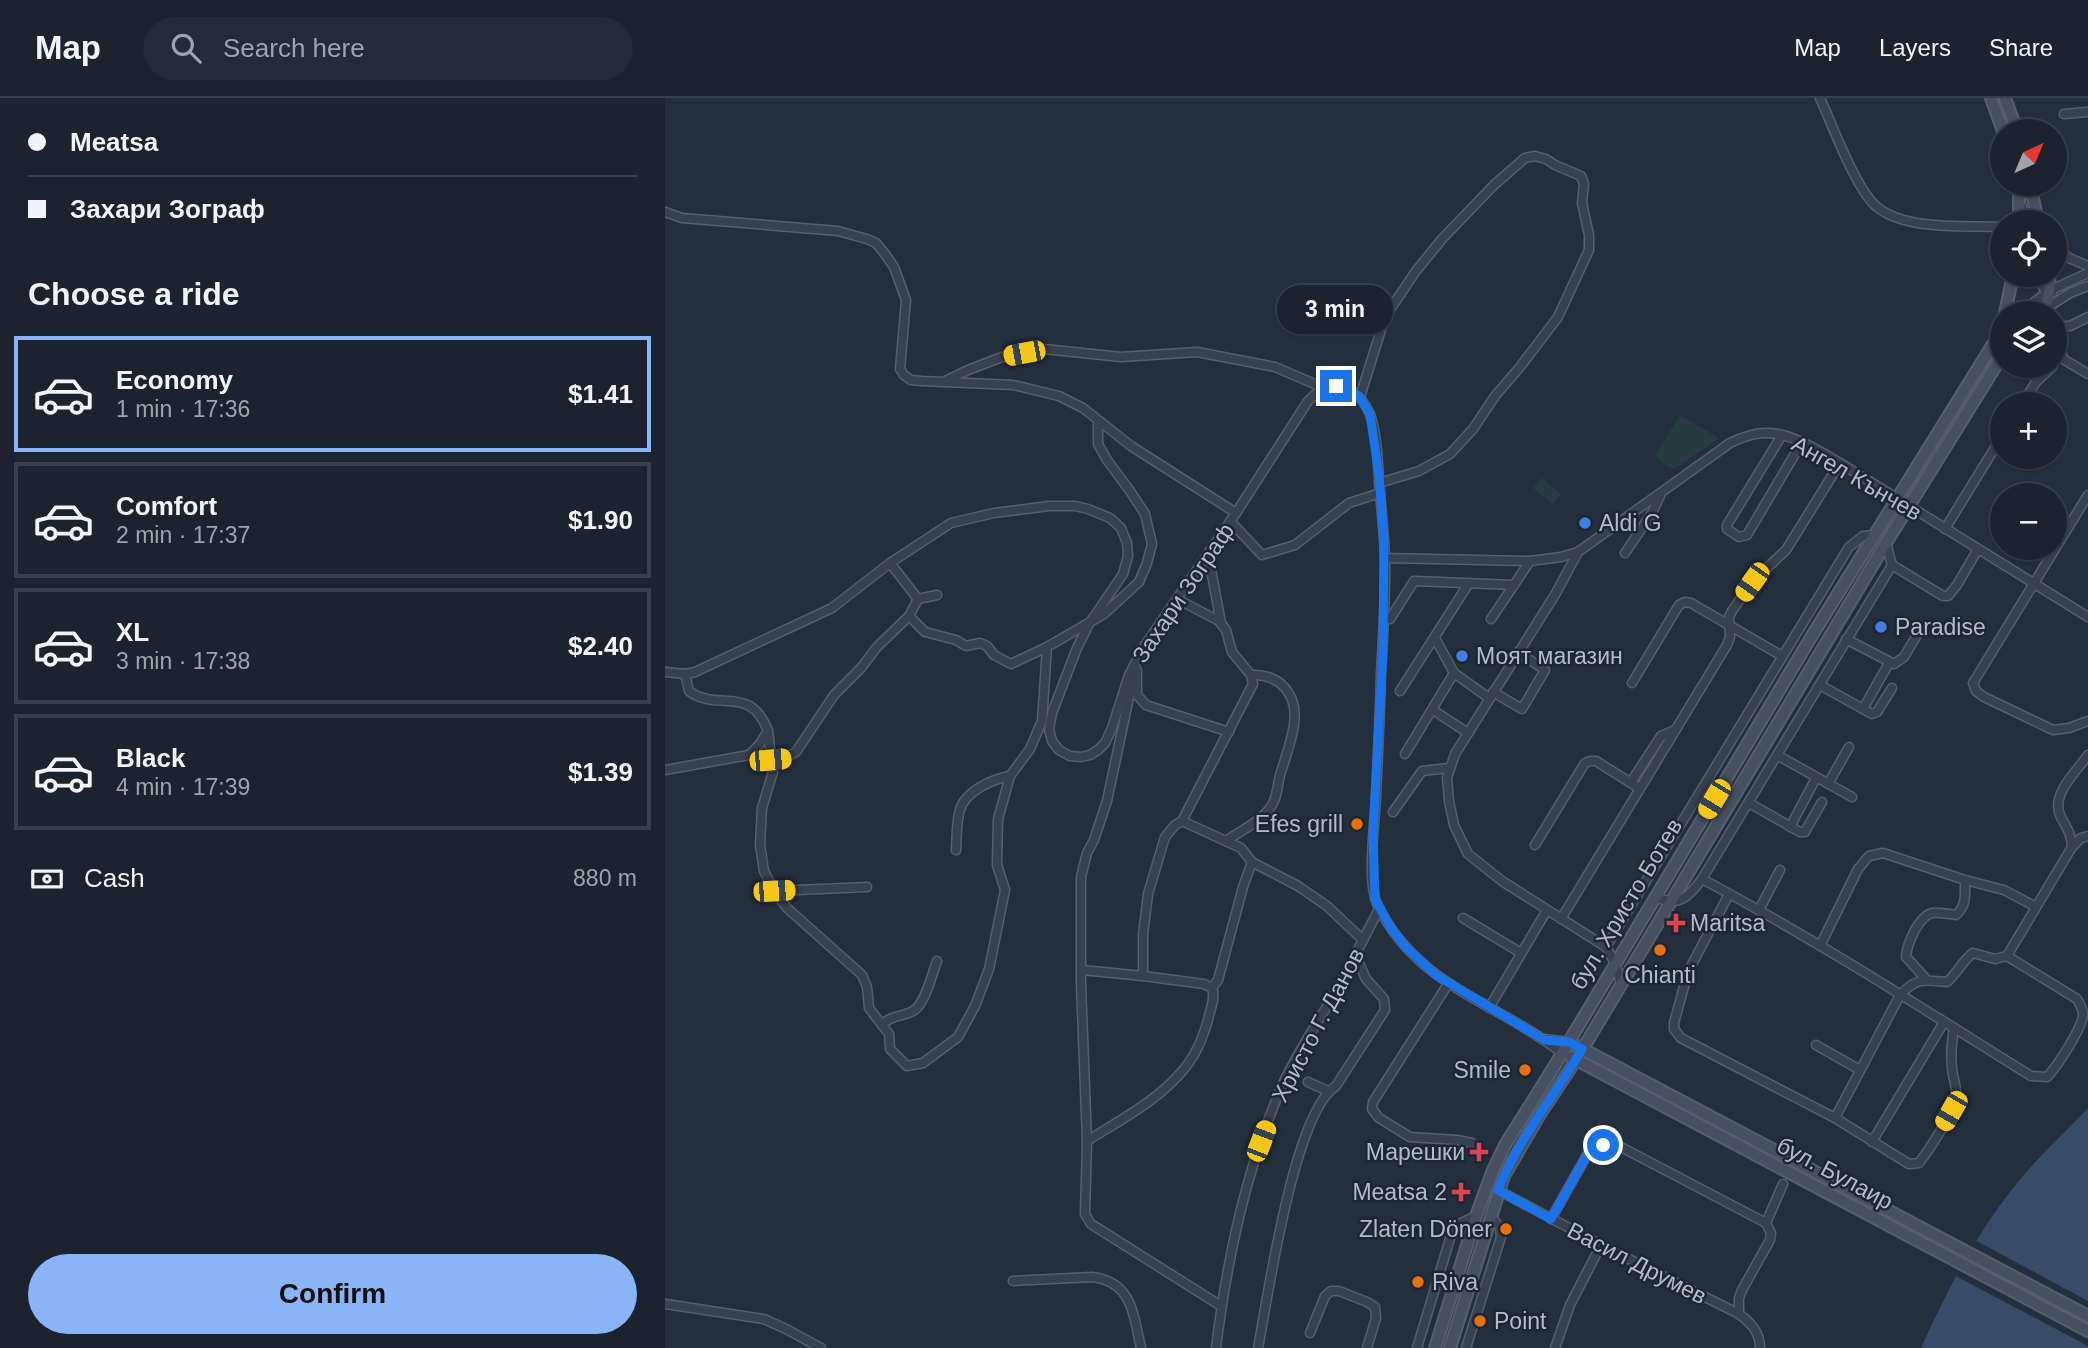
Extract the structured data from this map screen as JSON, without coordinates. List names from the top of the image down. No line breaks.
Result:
{"streets":{"main road":["бул. Христо Ботев","бул. Булаир"],"street":["Ангел Кънчев","Захари Зограф","Христо Г. Данов","Васил Друмев"]},"crossings":[["Ангел Кънчев","бул. Христо Ботев"],["бул. Христо Ботев","бул. Булаир"],["бул. Христо Ботев","Васил Друмев"]],"places":{"other":["Aldi G","Paradise","Моят магазин","Efes grill","Chianti","Smile","Zlaten Döner","Riva","Point"],"health":["Maritsa","Марешки","Meatsa 2"]},"north":"top right","page":{"header":"Map","search":"Search here","nav":["Map","Layers","Share"],"banner":["Meatsa","Захари Зограф"],"map_buttons":["+","−"],"heading":"Choose a ride","bubble":"3 min","list":[{"name":"Economy","note":"1 min · 17:36","value":"$1.41"},{"name":"Comfort","note":"2 min · 17:37","value":"$1.90"},{"name":"XL","note":"3 min · 17:38","value":"$2.40"},{"name":"Black","note":"4 min · 17:39","value":"$1.39"}],"pay":["Cash","880 m"],"buttons":"Confirm"}}
